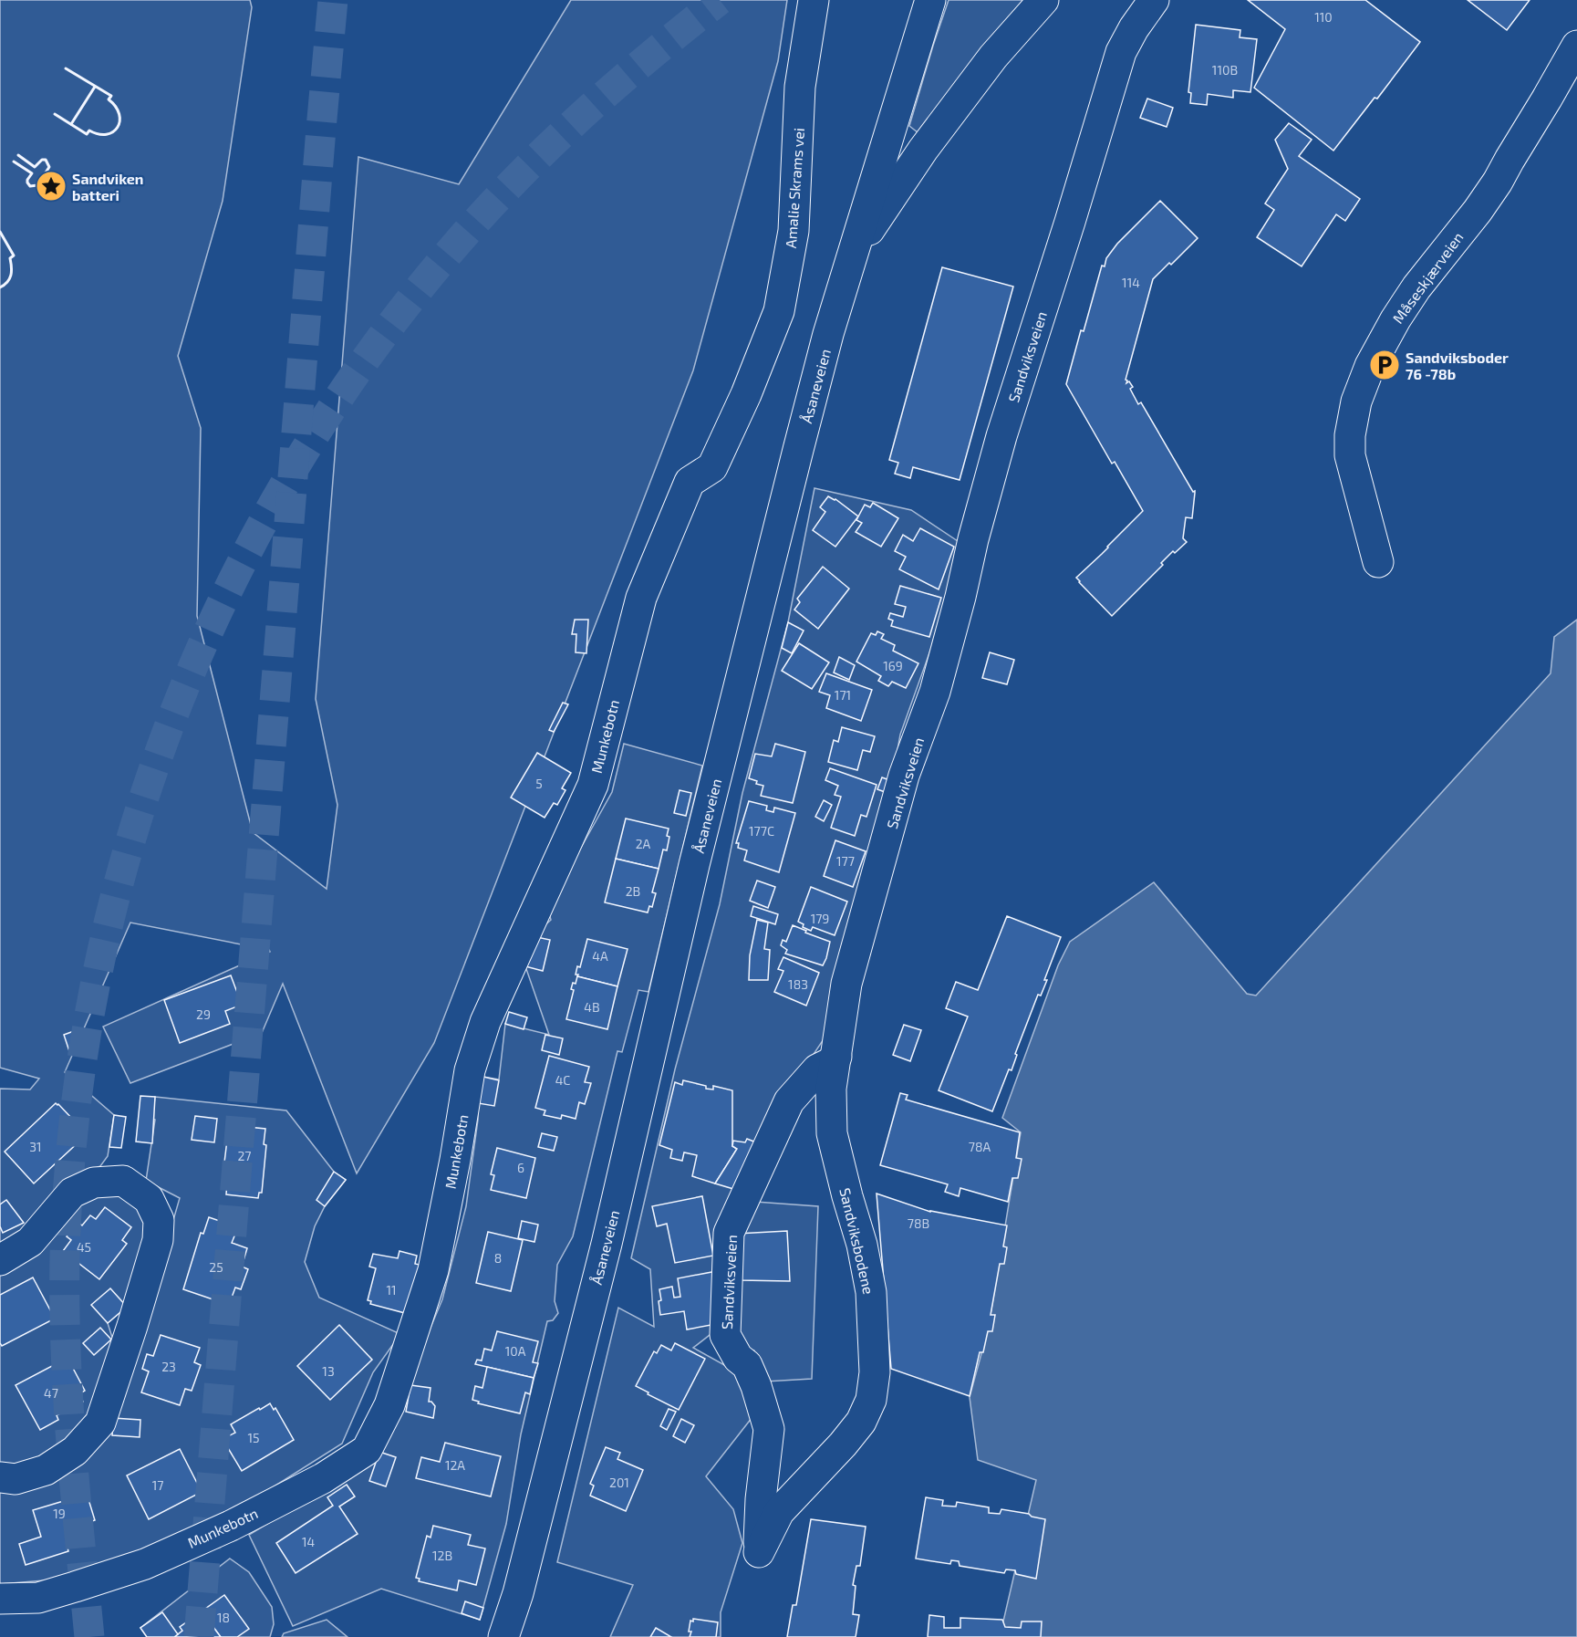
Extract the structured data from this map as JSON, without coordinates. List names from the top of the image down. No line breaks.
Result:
{"streets":{"main road":["Amalie Skrams vei","Måseskjærveien","Sandviksveien","Åsaneveien","Munkebotn","Sandviksbodene"]},"crossings":[["Amalie Skrams vei","Munkebotn"],["Sandviksveien","Sandviksbodene"]],"places":{"place":["Sandviken batteri"],"parking":["Sandviksboder 76 -78b"]},"house_numbers":["110","110B","114","169","171","5","177C","2A","177","2B","179","4A","183","4B","29","4C","31","78A","27","6","78B","45","8","25","11","10A","23","13","47","15","12A","201","17","19","14","12B","18"]}
